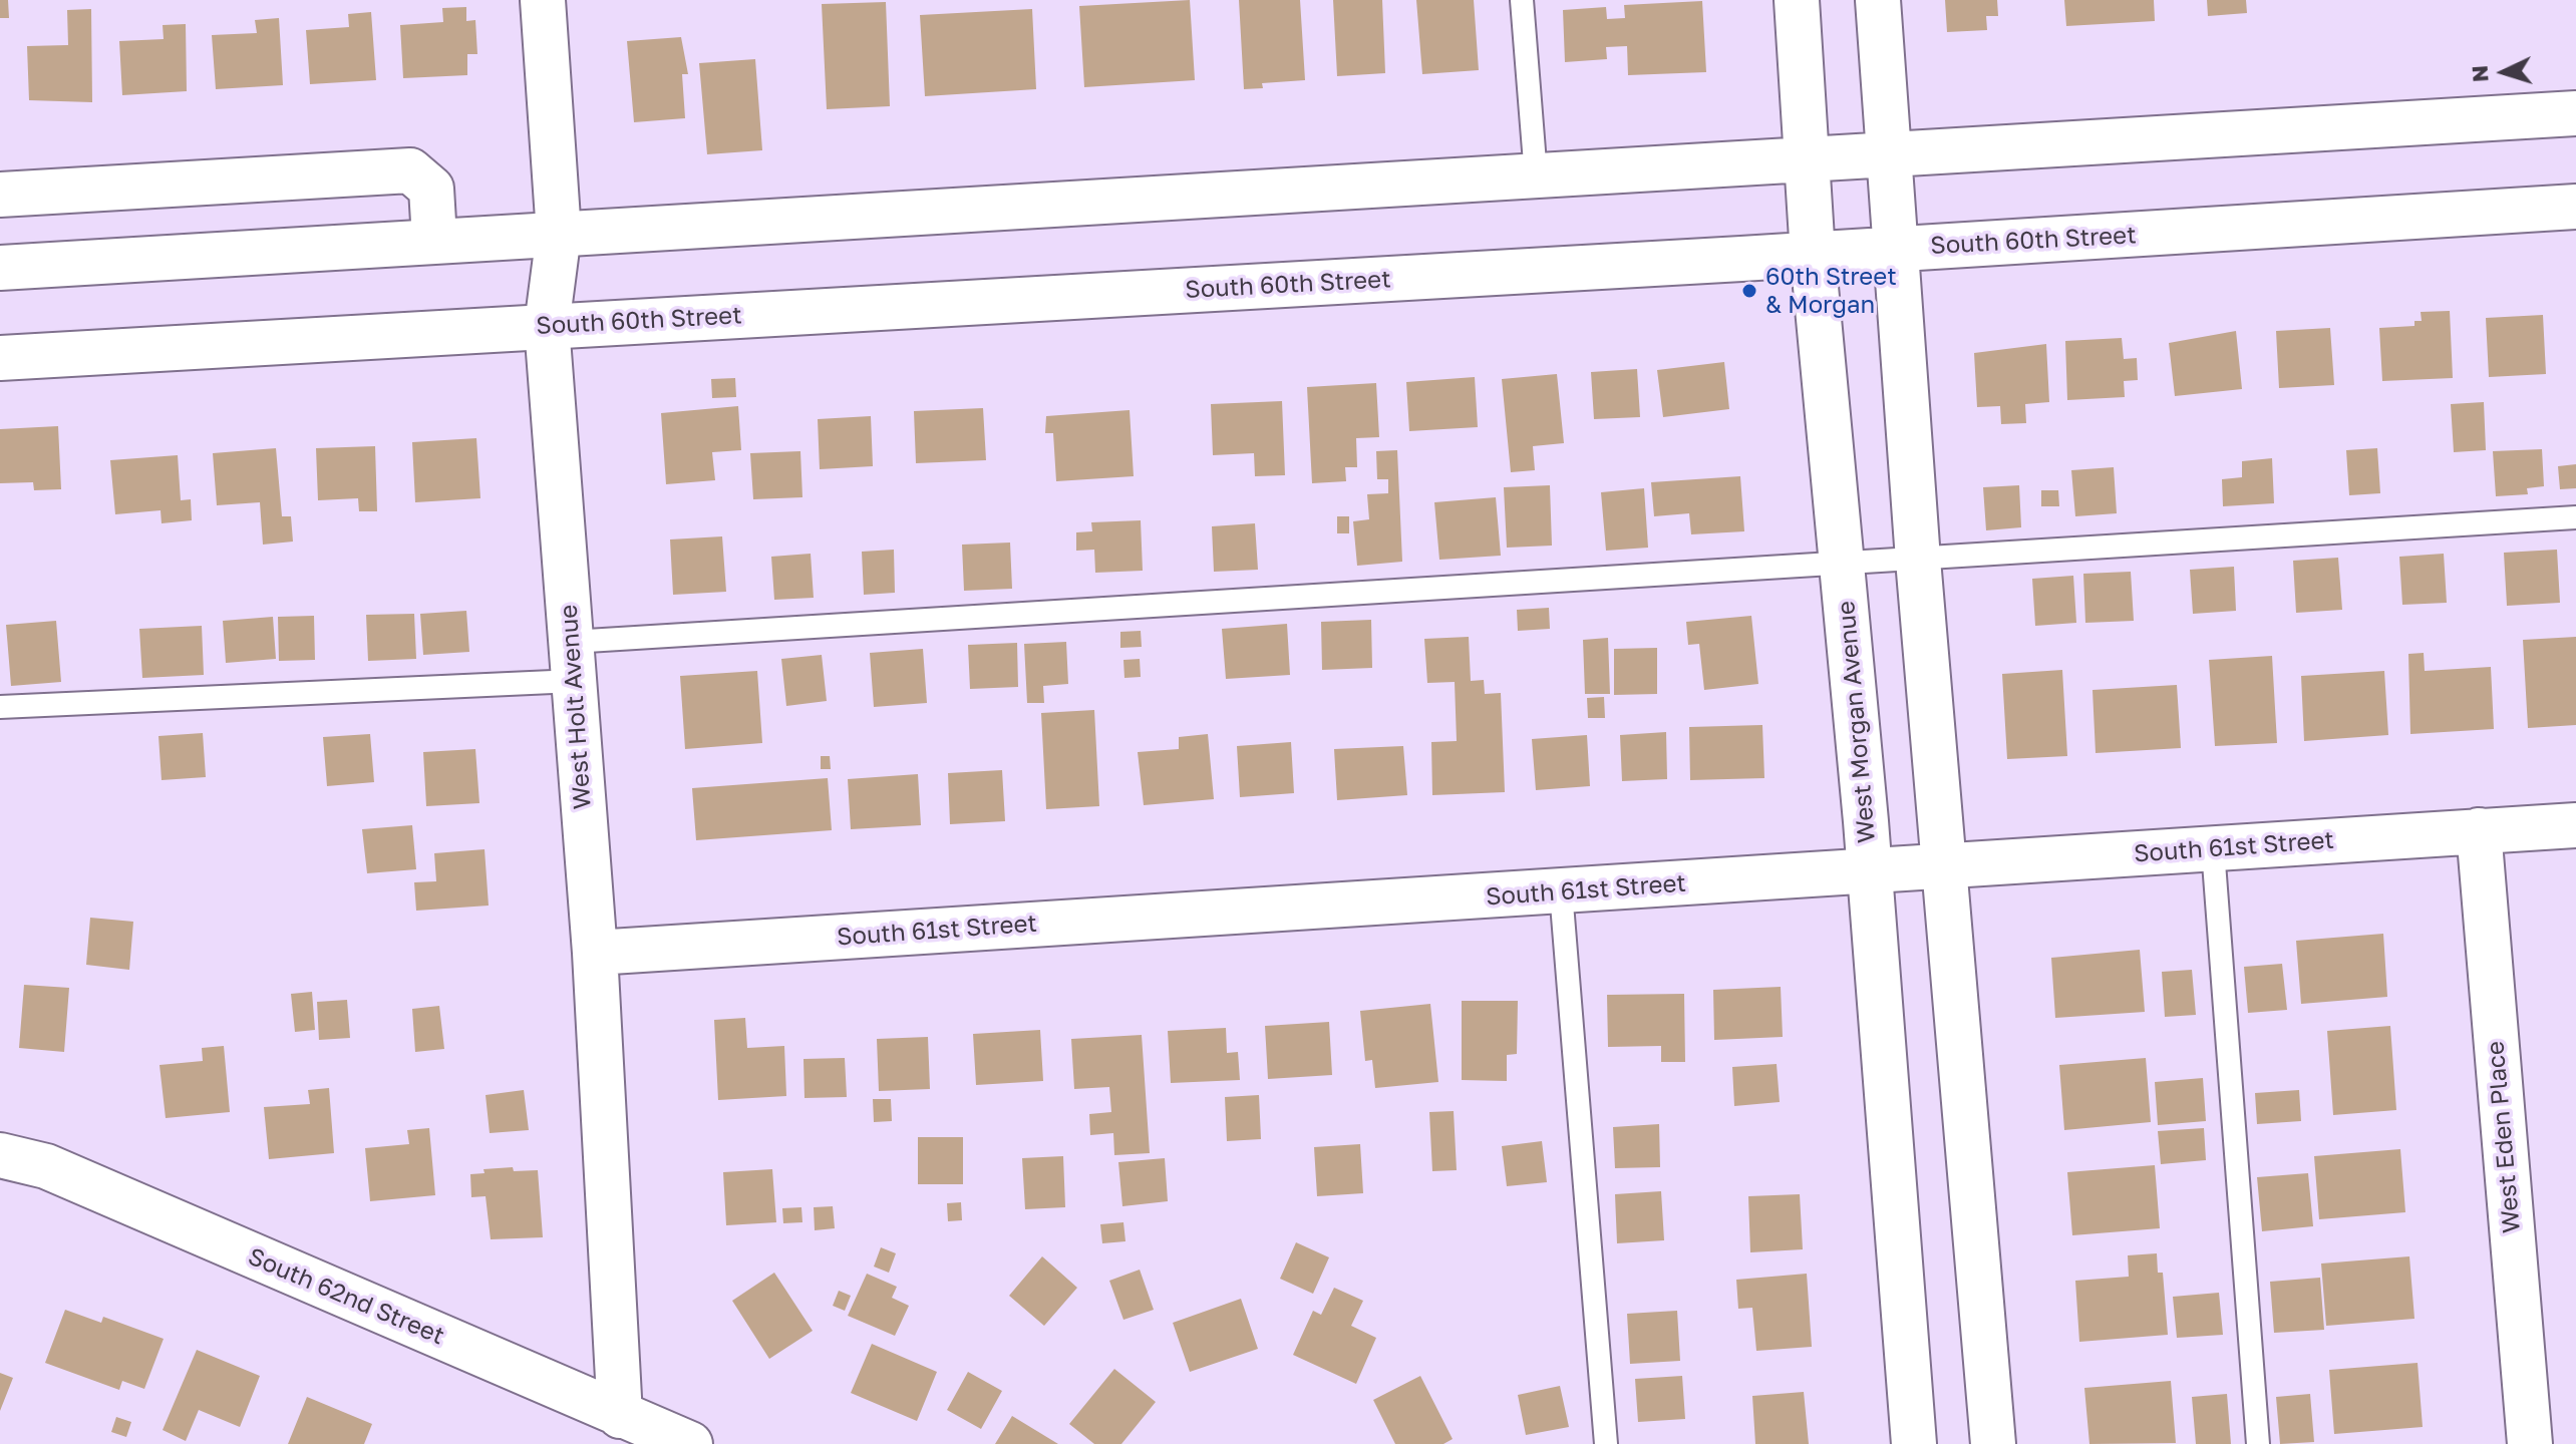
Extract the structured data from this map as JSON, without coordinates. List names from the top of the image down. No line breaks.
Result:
{"streets":{"street":["South 60th Street","West Holt Avenue","West Morgan Avenue","South 61st Street","West Eden Place","South 62nd Street"]},"crossings":[["South 60th Street","West Holt Avenue"],["South 60th Street","West Morgan Avenue"],["West Holt Avenue","South 61st Street"],["West Holt Avenue","South 62nd Street"],["West Morgan Avenue","South 61st Street"],["South 61st Street","West Eden Place"]],"places":["60th Street & Morgan"],"north":"left"}
